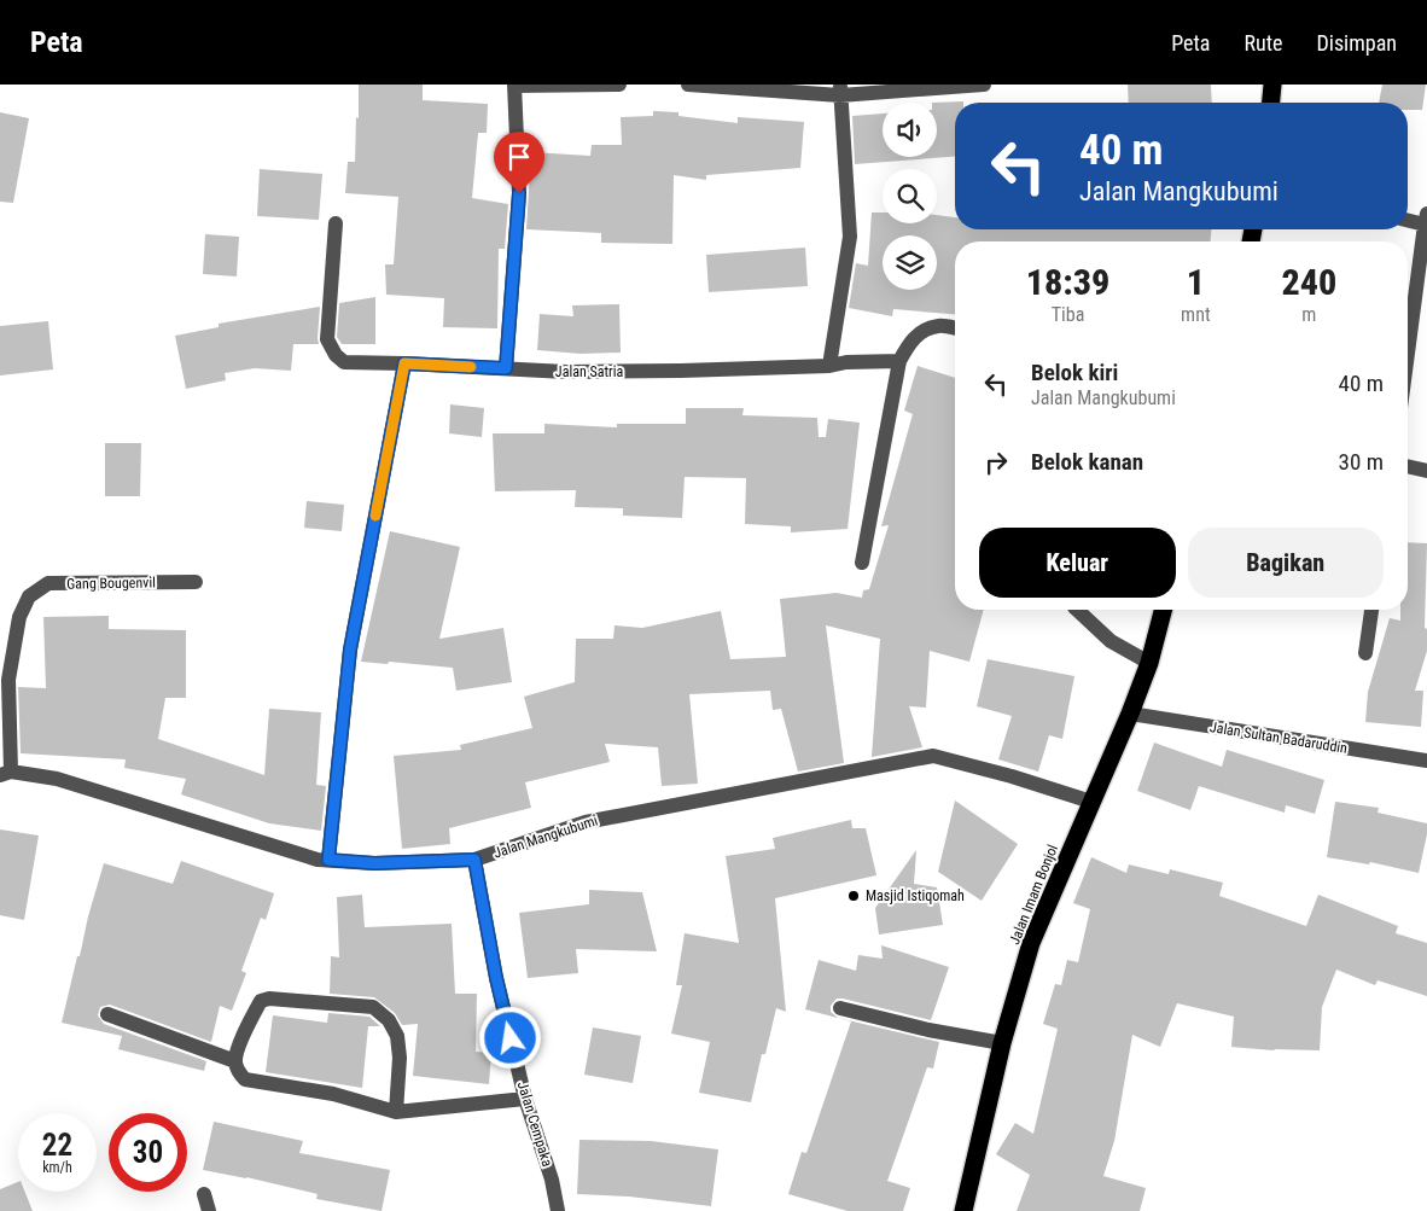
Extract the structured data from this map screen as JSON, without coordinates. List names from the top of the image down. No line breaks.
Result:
{"streets":{"highway":["Jalan Imam Bonjol"],"street":["Jalan Satria","Gang Bougenvil","Jalan Sultan Badaruddin","Jalan Mangkubumi","Jalan Cempaka"]},"crossings":[["Gang Bougenvil","Jalan Mangkubumi"],["Jalan Sultan Badaruddin","Jalan Imam Bonjol"],["Jalan Mangkubumi","Jalan Imam Bonjol"],["Jalan Mangkubumi","Jalan Cempaka"]],"places":["Masjid Istiqomah"],"page":{"header":"Peta","nav":["Peta","Rute","Disimpan"],"turn":["40 m","Jalan Mangkubumi"],"eta":["18:39","Tiba","1","mnt","240","m"],"list":[{"name":"Belok kiri","note":"Jalan Mangkubumi","value":"40 m"},{"name":"Belok kanan","value":"30 m"}],"buttons":["Keluar","Bagikan"],"speed":"22 km/h","limit":"30"}}
